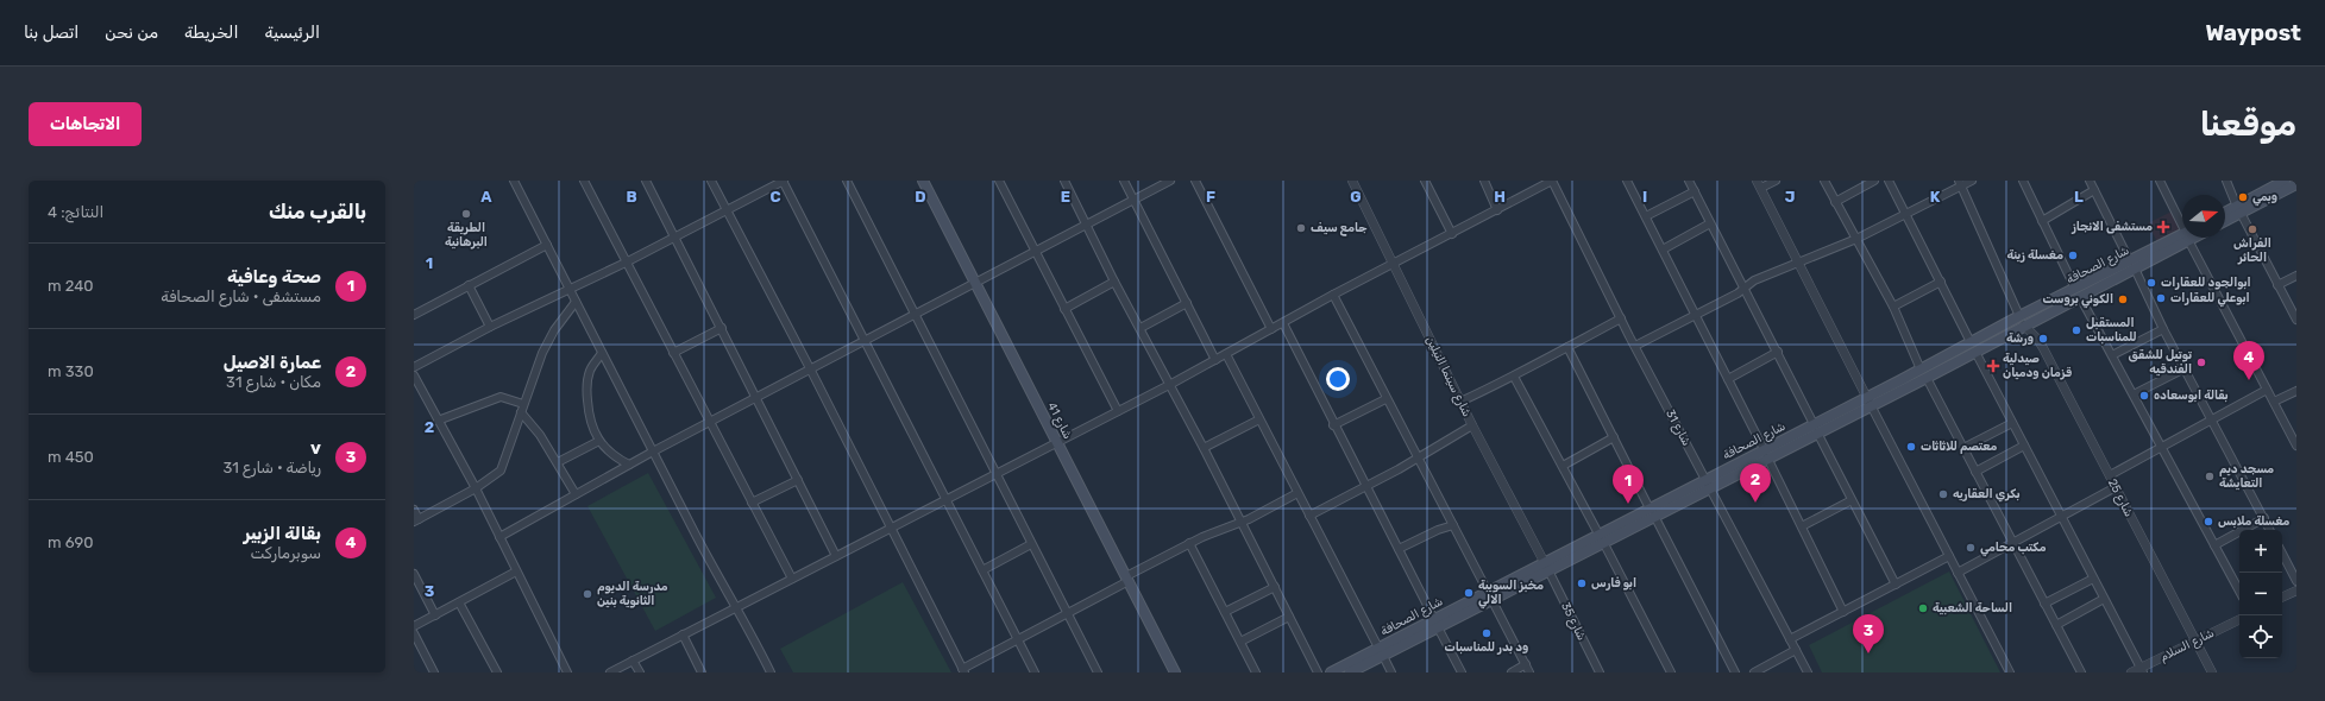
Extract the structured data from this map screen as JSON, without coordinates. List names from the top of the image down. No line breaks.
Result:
{"streets":{"main road":["شارع الصحافة","شارع 41"],"street":["شارع سينما النيلين","شارع 31","شارع 25","شارع 35","شارع السلام"]},"crossings":[["شارع الصحافة","شارع سينما النيلين"],["شارع الصحافة","شارع 31"],["شارع الصحافة","شارع 25"],["شارع الصحافة","شارع 35"],["شارع سينما النيلين","شارع 35"],["شارع 25","شارع السلام"]],"places":{"other":["وبمي","الطريقة البرهانية","جامع سيف","الفراش الحائر","مغسلة زينة","ابوالجود للعقارات","ابوعلي للعقارات","الكوني بروست","المستقبل للمناسبات","ورشة","توتيل للشقق الفندقيه","بقالة ابوسعاده","معتصم للاثاثات","مسجد ديم التعايشة","بكري العقاريه","مغسلة ملابس","مكتب محامي","ابو فارس","مخبز السويبة الالي","مدرسة الديوم الثانوية بنين","الساحة الشعبية","ود بدر للمناسبات"],"health":["مستشفى الانجاز","صيدلية قزمان ودميان"]},"north":"right","page":{"header":"Waypost","nav":["الرئيسية","الخريطة","من نحن","اتصل بنا"],"buttons":"الاتجاهات","title":"موقعنا","heading":["بالقرب منك","النتائج: 4"],"list":[{"mark":"1","name":"صحة وعافية","note":"مستشفى · شارع الصحافة","value":"240 m"},{"mark":"2","name":"عمارة الاصيل","note":"مكان · شارع 31","value":"330 m"},{"mark":"3","name":"v","note":"رياضة · شارع 31","value":"450 m"},{"mark":"4","name":"بقالة الزبير","note":"سوبرماركت","value":"690 m"}],"pins":["4","2","1","3"],"map_buttons":["+","−"]},"grid":{"columns":["A","B","C","D","E","F","G","H","I","J","K","L"],"rows":["1","2","3"]}}
